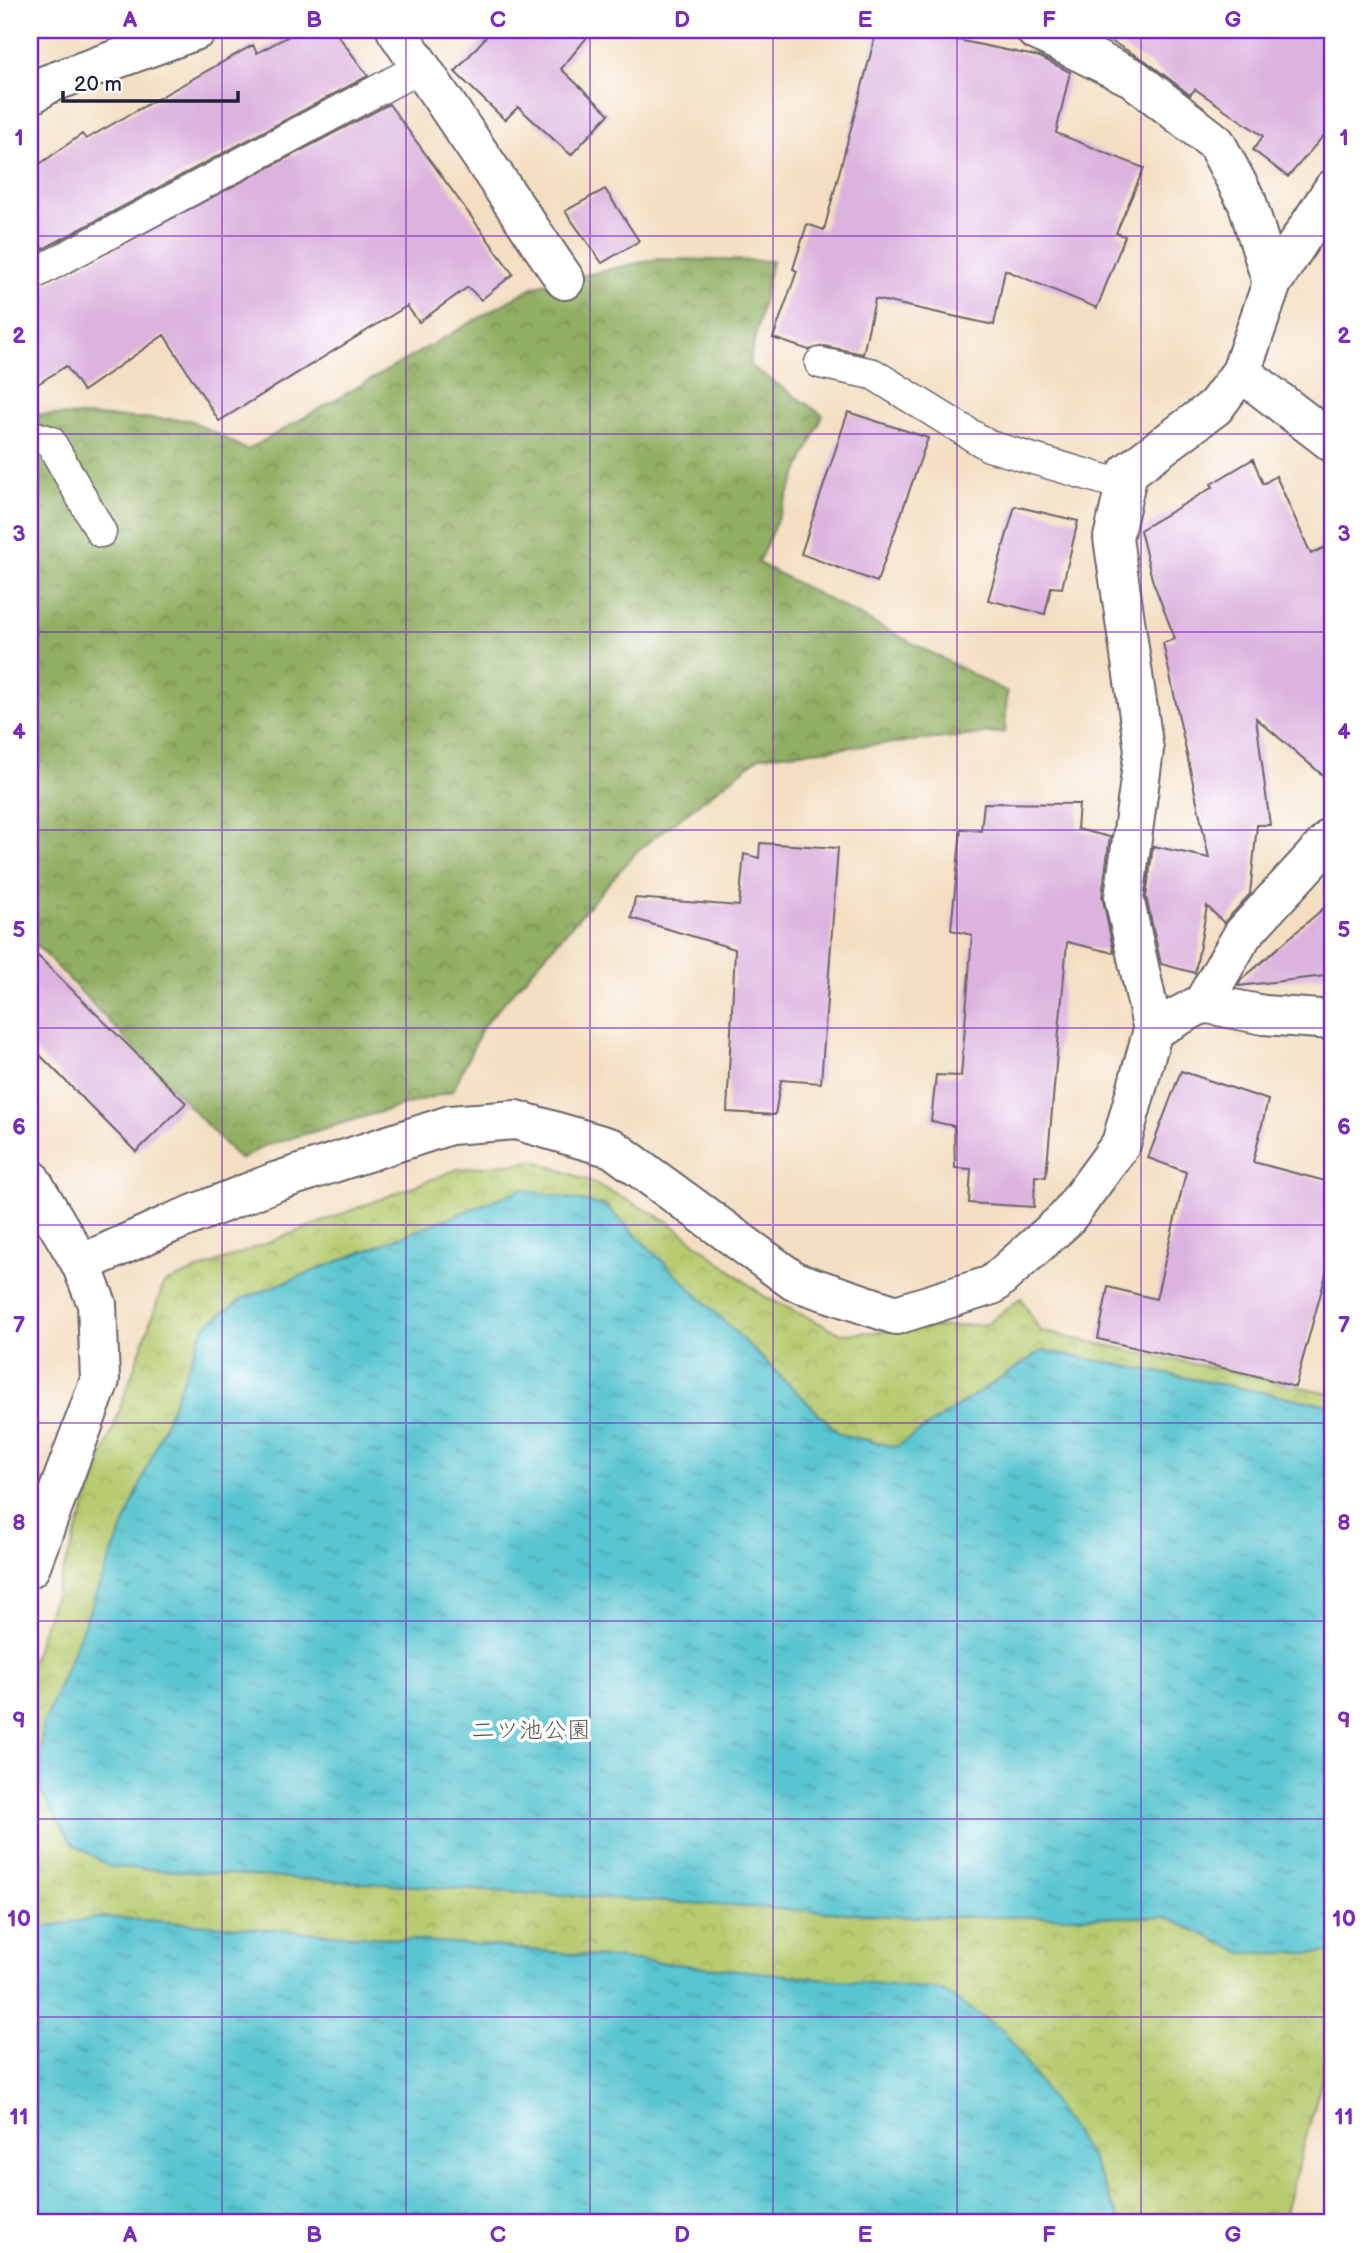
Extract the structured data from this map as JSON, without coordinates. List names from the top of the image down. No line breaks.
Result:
{"parks":["二ツ池公園"],"scale_bar":"20 m","grid":{"columns":["A","B","C","D","E","F","G"],"rows":["1","2","3","4","5","6","7","8","9","10","11"]}}
